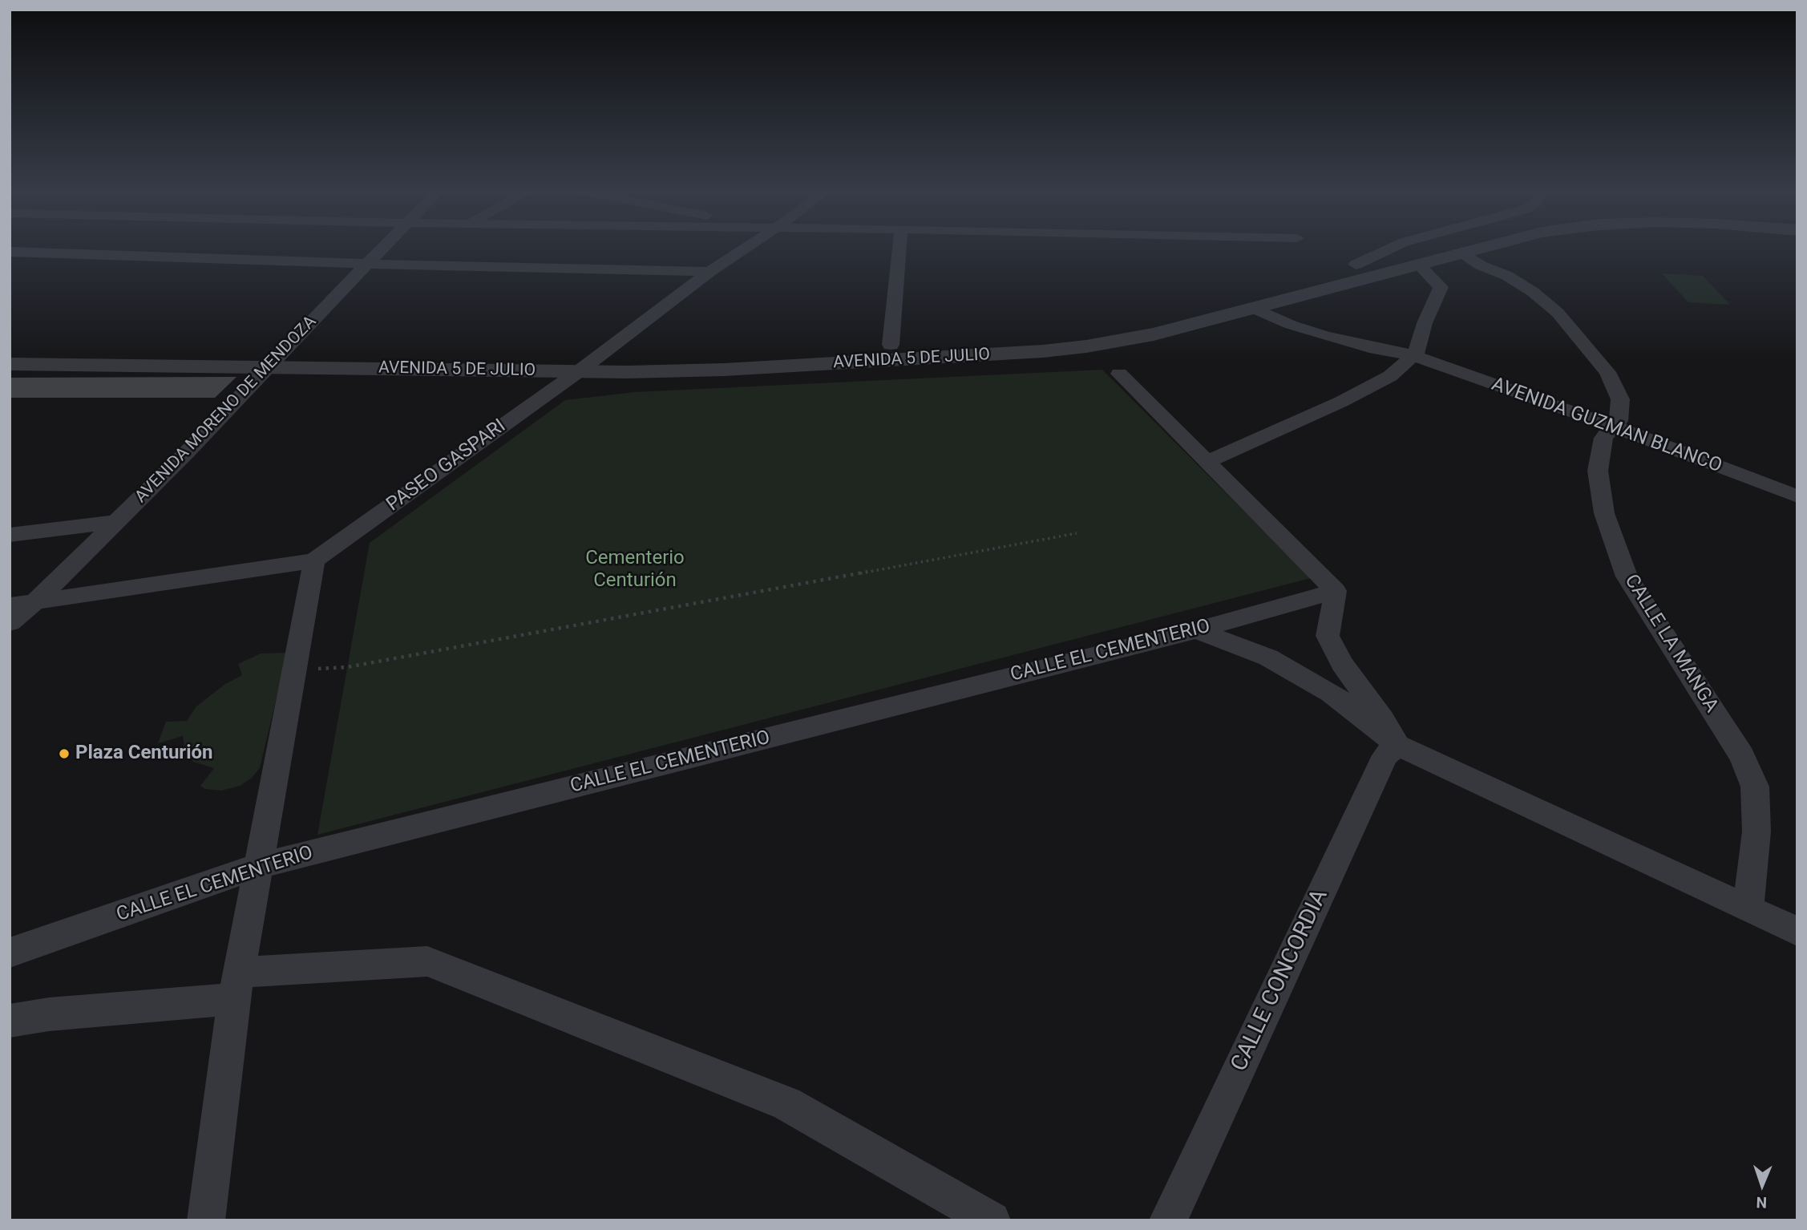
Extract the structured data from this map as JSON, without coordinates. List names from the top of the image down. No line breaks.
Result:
{"streets":{"street":["AVENIDA 5 DE JULIO","AVENIDA MORENO DE MENDOZA","AVENIDA GUZMAN BLANCO","PASEO GASPARI","CALLE LA MANGA","CALLE EL CEMENTERIO","CALLE CONCORDIA"]},"crossings":[["AVENIDA 5 DE JULIO","AVENIDA MORENO DE MENDOZA"],["AVENIDA 5 DE JULIO","AVENIDA GUZMAN BLANCO"],["AVENIDA 5 DE JULIO","PASEO GASPARI"],["AVENIDA GUZMAN BLANCO","CALLE LA MANGA"]],"parks":["Cementerio Centurión"],"places":["Plaza Centurión"],"north":"bottom"}
